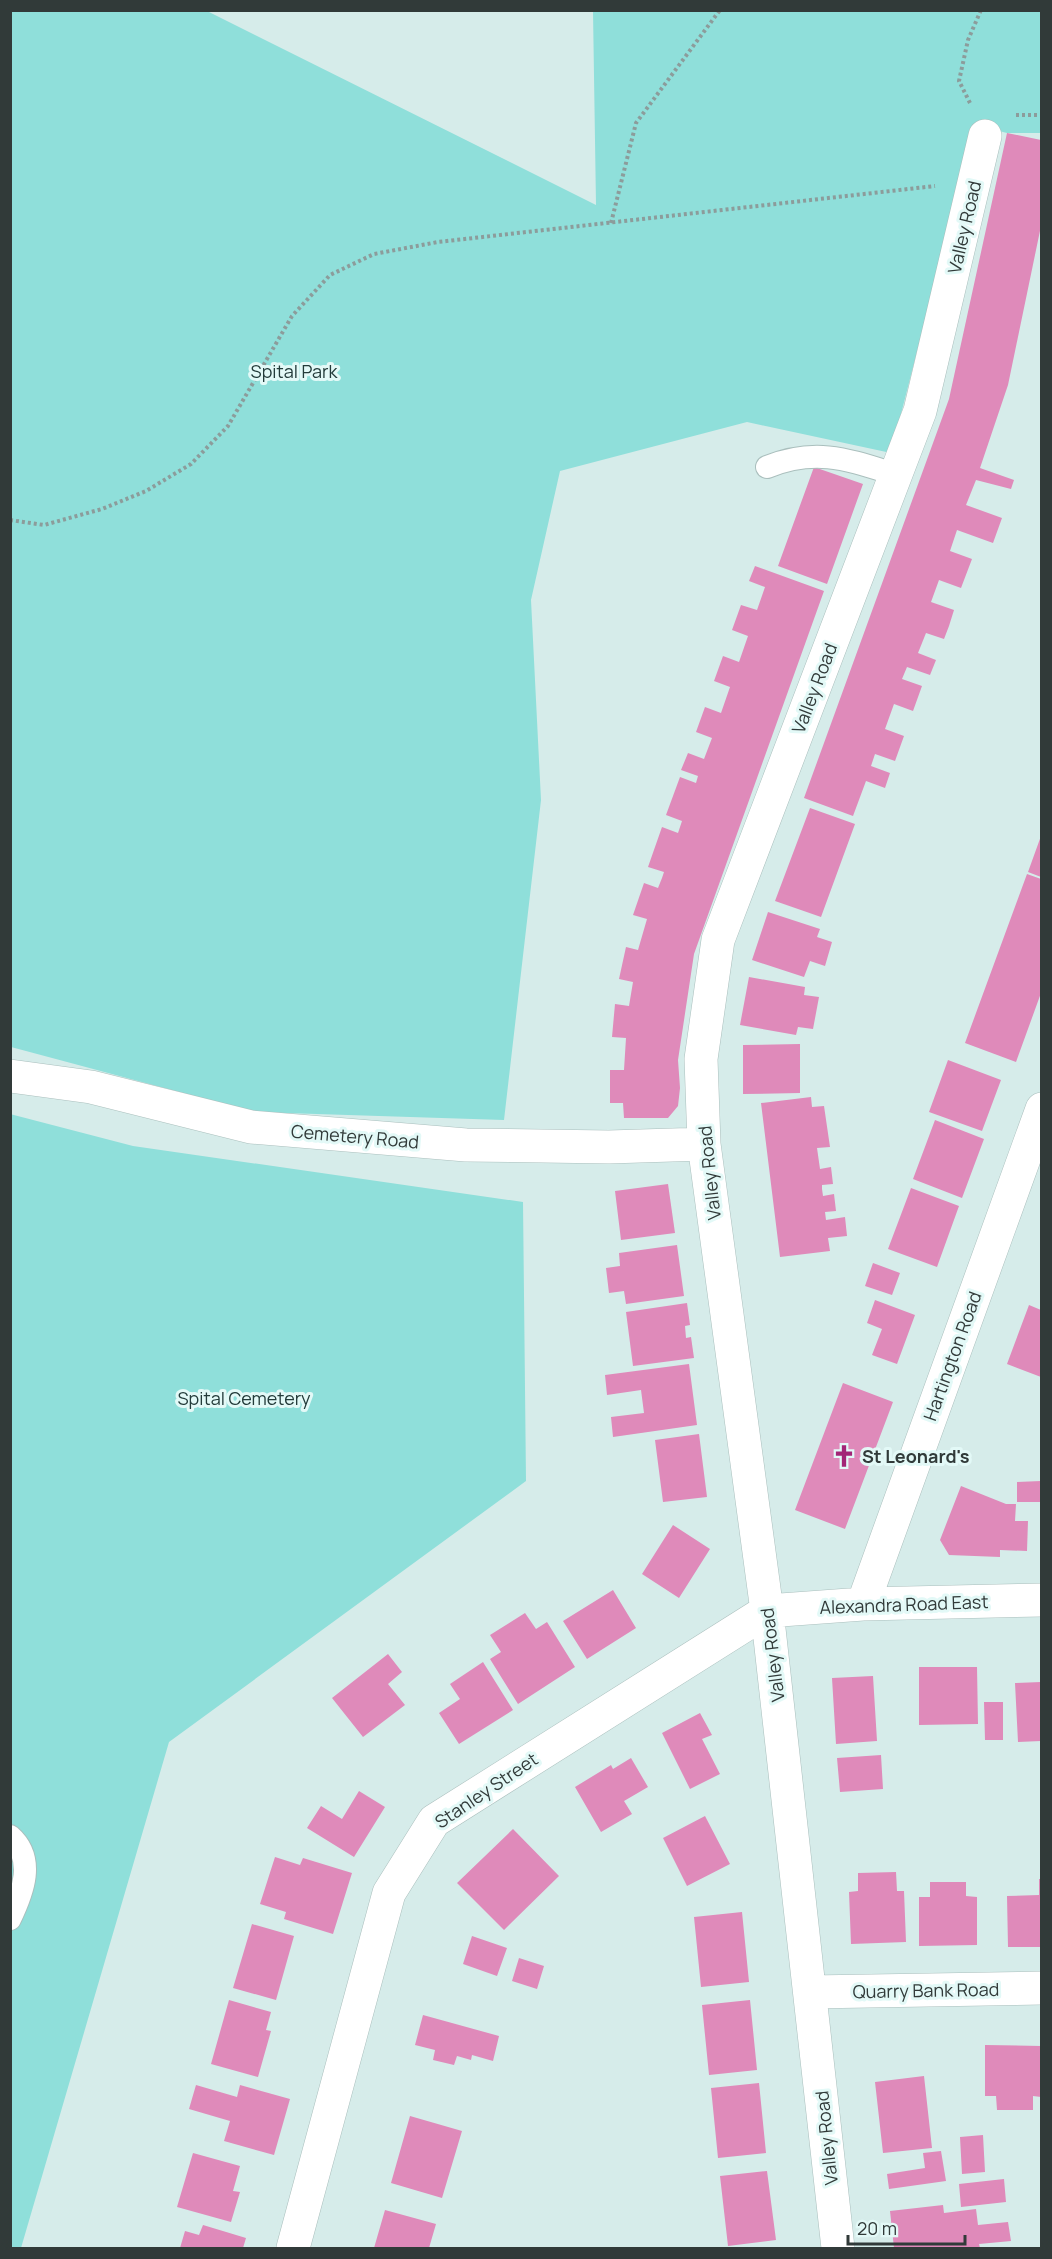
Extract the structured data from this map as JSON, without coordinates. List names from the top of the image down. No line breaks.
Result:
{"streets":{"street":["Valley Road","Cemetery Road","Hartington Road","Alexandra Road East","Stanley Street","Quarry Bank Road"]},"crossings":[["Valley Road","Cemetery Road"],["Valley Road","Alexandra Road East"],["Valley Road","Stanley Street"],["Valley Road","Quarry Bank Road"],["Hartington Road","Alexandra Road East"],["Alexandra Road East","Stanley Street"]],"parks":["Spital Park","Spital Cemetery"],"places":{"church":["St Leonard's"]},"scale_bar":"20 m"}
